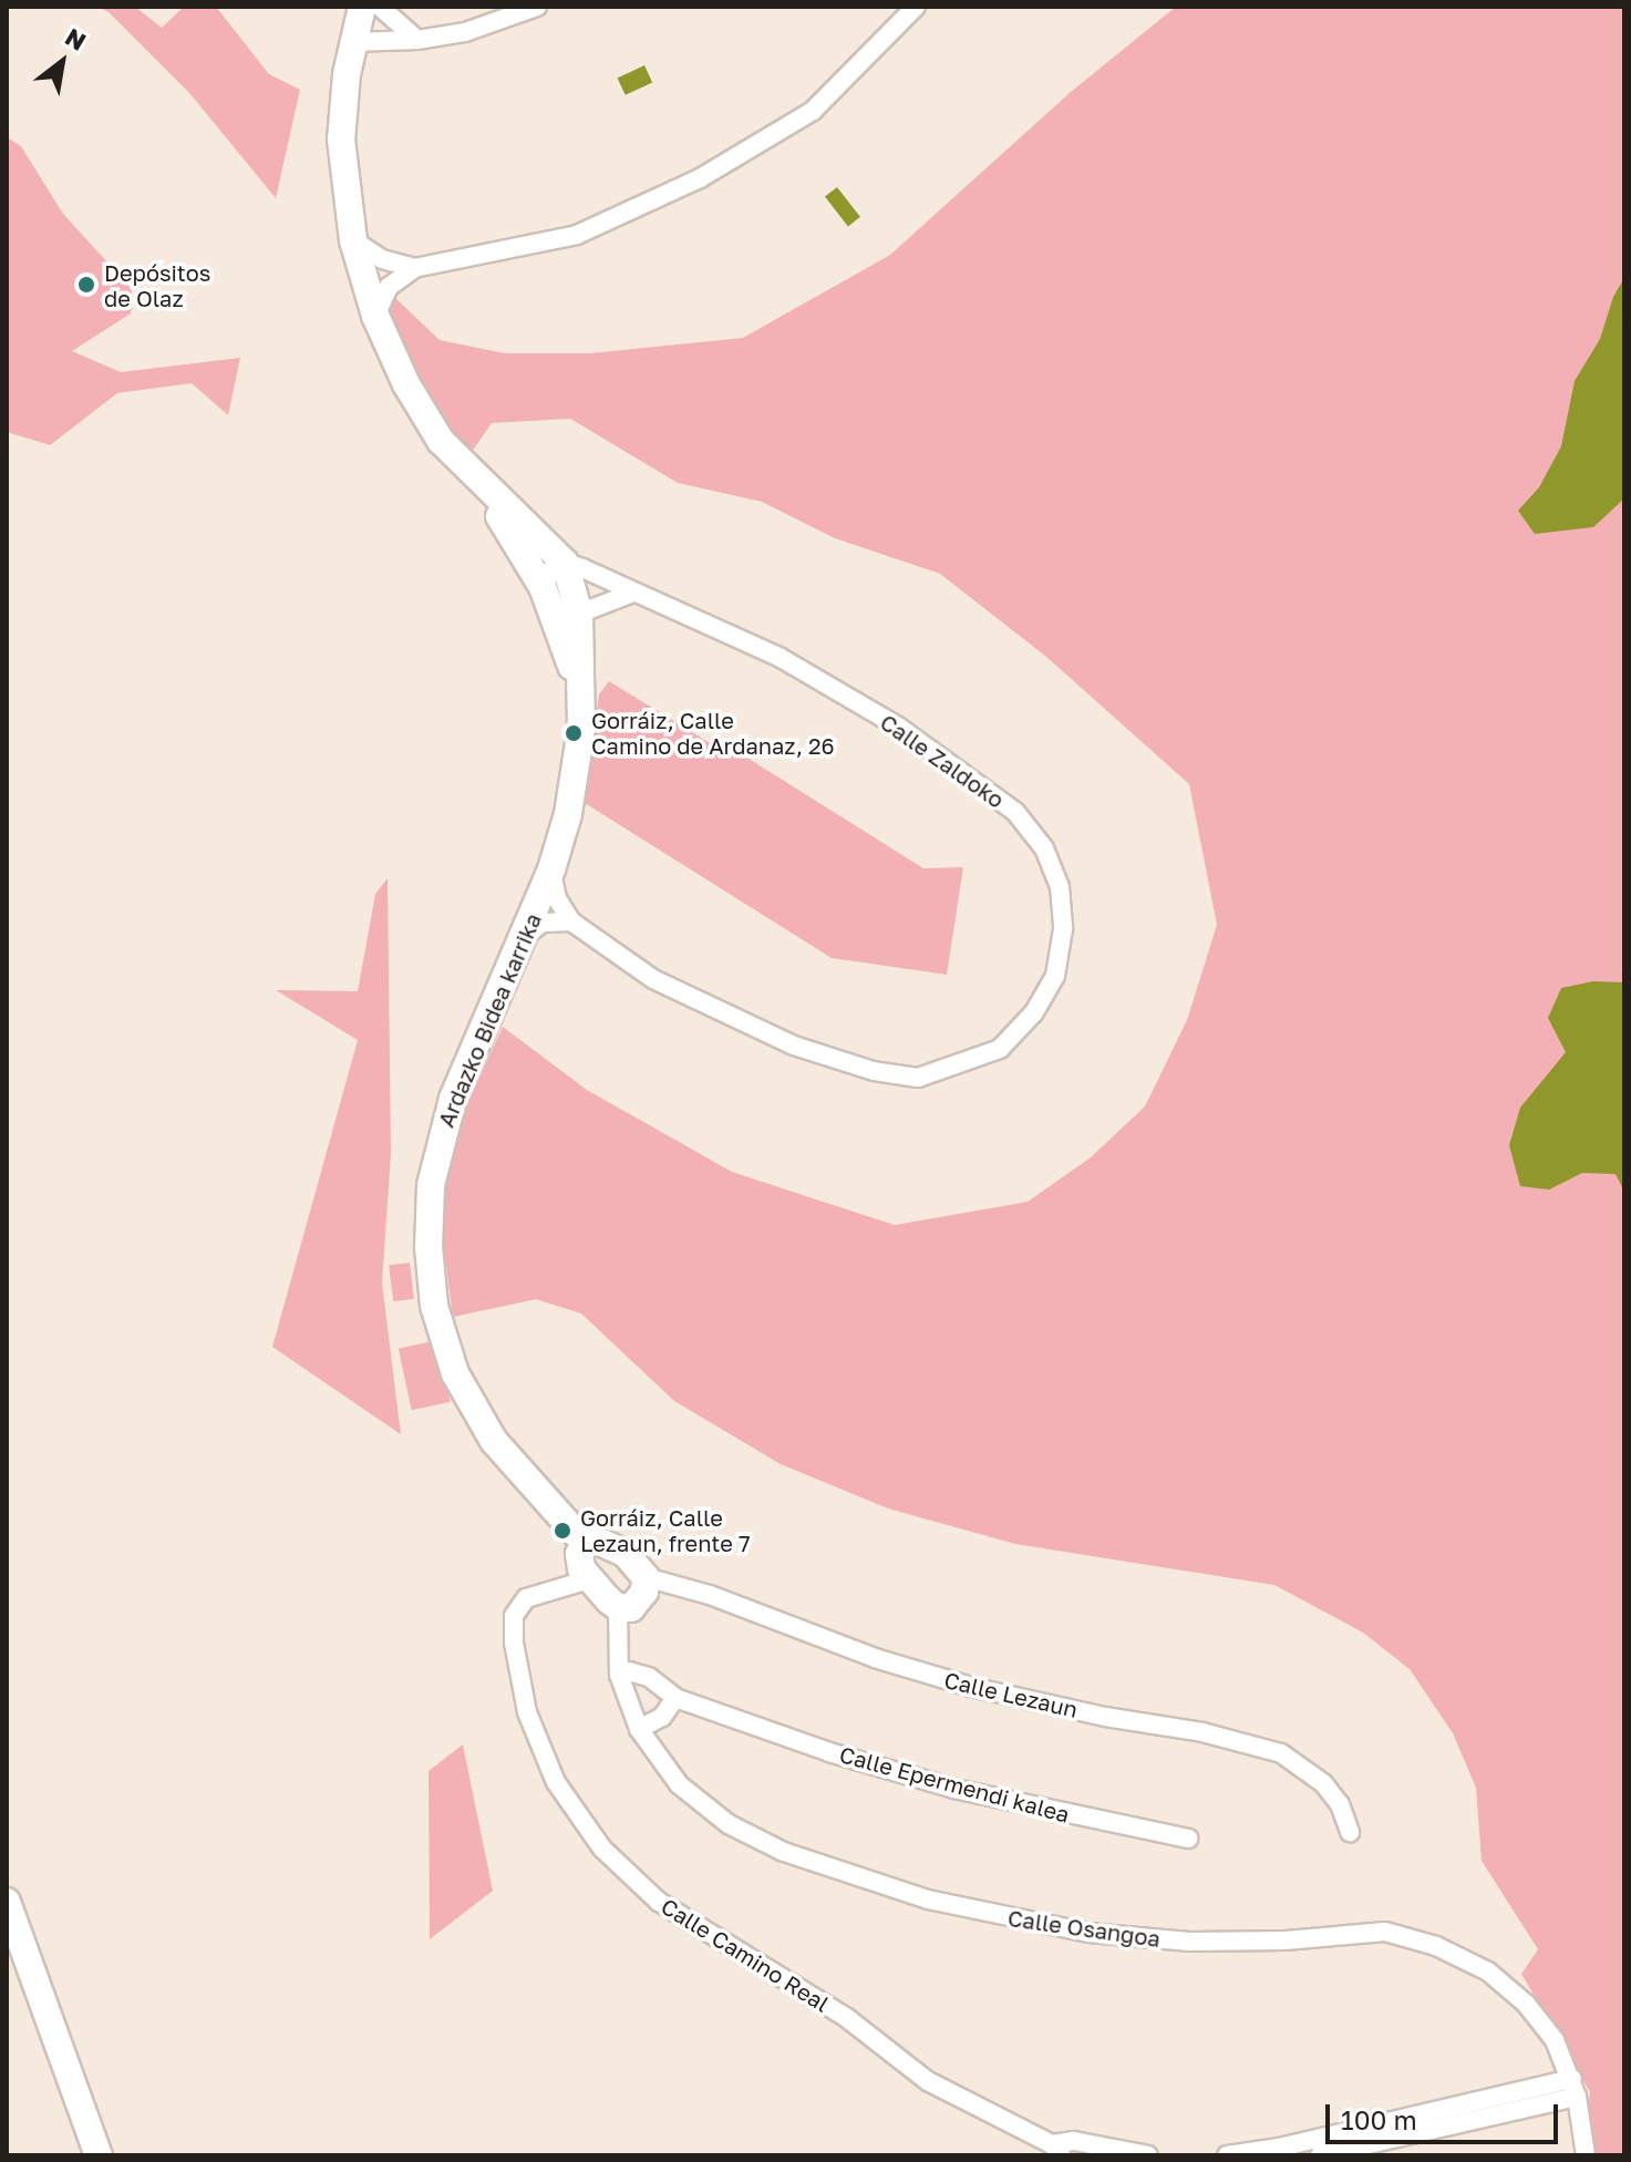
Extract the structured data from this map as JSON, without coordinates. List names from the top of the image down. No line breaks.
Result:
{"streets":{"street":["Calle Zaldoko","Ardazko Bidea karrika","Calle Lezaun","Calle Epermendi kalea","Calle Osangoa","Calle Camino Real"]},"crossings":[["Calle Zaldoko","Ardazko Bidea karrika"],["Calle Epermendi kalea","Calle Osangoa"]],"places":["Depósitos de Olaz","Gorráiz, Calle Camino de Ardanaz, 26","Gorráiz, Calle Lezaun, frente 7"],"scale_bar":"100 m","north":"top right"}
